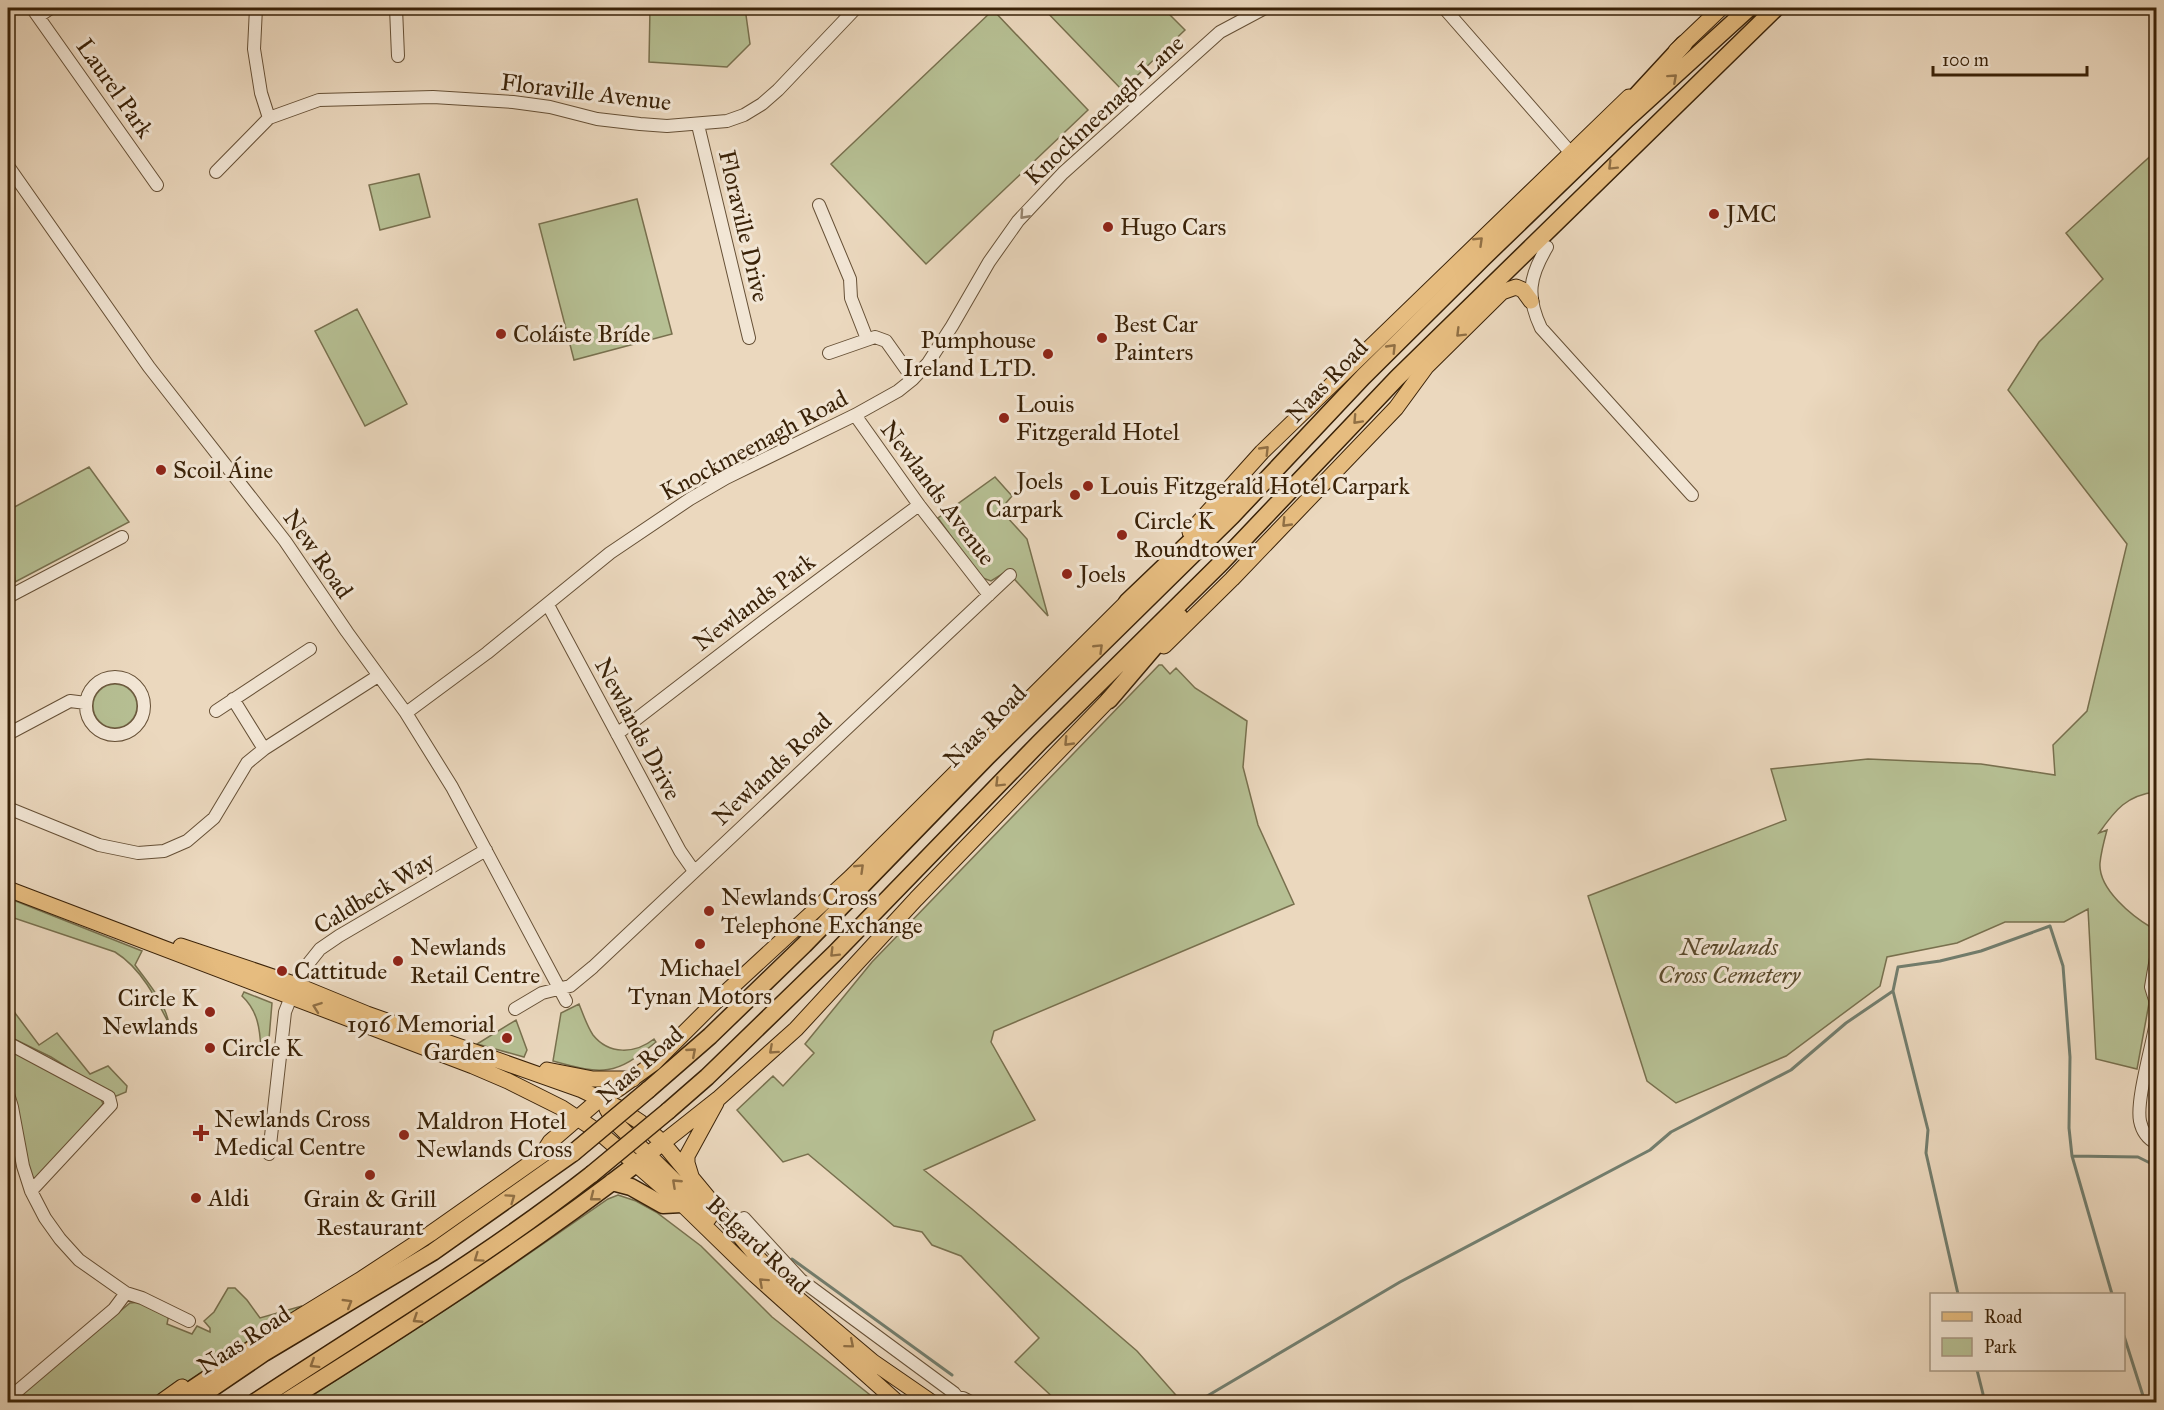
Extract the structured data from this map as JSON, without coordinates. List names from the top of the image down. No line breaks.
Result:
{"streets":{"highway":["Naas Road"],"main road":["Belgard Road"],"street":["Laurel Park","Floraville Avenue","Knockmeenagh Lane","Floraville Drive","Knockmeenagh Road","Newlands Avenue","New Road","Newlands Park","Newlands Drive","Newlands Road","Caldbeck Way"]},"crossings":[["Floraville Avenue","Floraville Drive"],["Knockmeenagh Lane","Knockmeenagh Road"],["Naas Road","Belgard Road"],["Knockmeenagh Road","Newlands Avenue"],["Knockmeenagh Road","New Road"],["Knockmeenagh Road","Newlands Drive"],["Newlands Avenue","Newlands Park"],["Newlands Avenue","Newlands Road"],["New Road","Newlands Road"],["New Road","Caldbeck Way"],["Newlands Park","Newlands Drive"],["Newlands Drive","Newlands Road"],["Caldbeck Way","Belgard Road"]],"one_way":["Knockmeenagh Lane"],"parks":["Newlands Cross Cemetery"],"places":{"other":["JMC","Hugo Cars","Coláiste Bríde","Best Car Painters","Pumphouse Ireland LTD.","Louis Fitzgerald Hotel","Scoil Áine","Louis Fitzgerald Hotel Carpark","Joels Carpark","Circle K Roundtower","Joels","Newlands Cross Telephone Exchange","Michael Tynan Motors","Newlands Retail Centre","Cattitude","Circle K Newlands","1916 Memorial Garden","Circle K","Maldron Hotel Newlands Cross","Grain & Grill Restaurant","Aldi"],"health":["Newlands Cross Medical Centre"]},"legend":["Road","Park"],"scale_bar":"100 m"}
